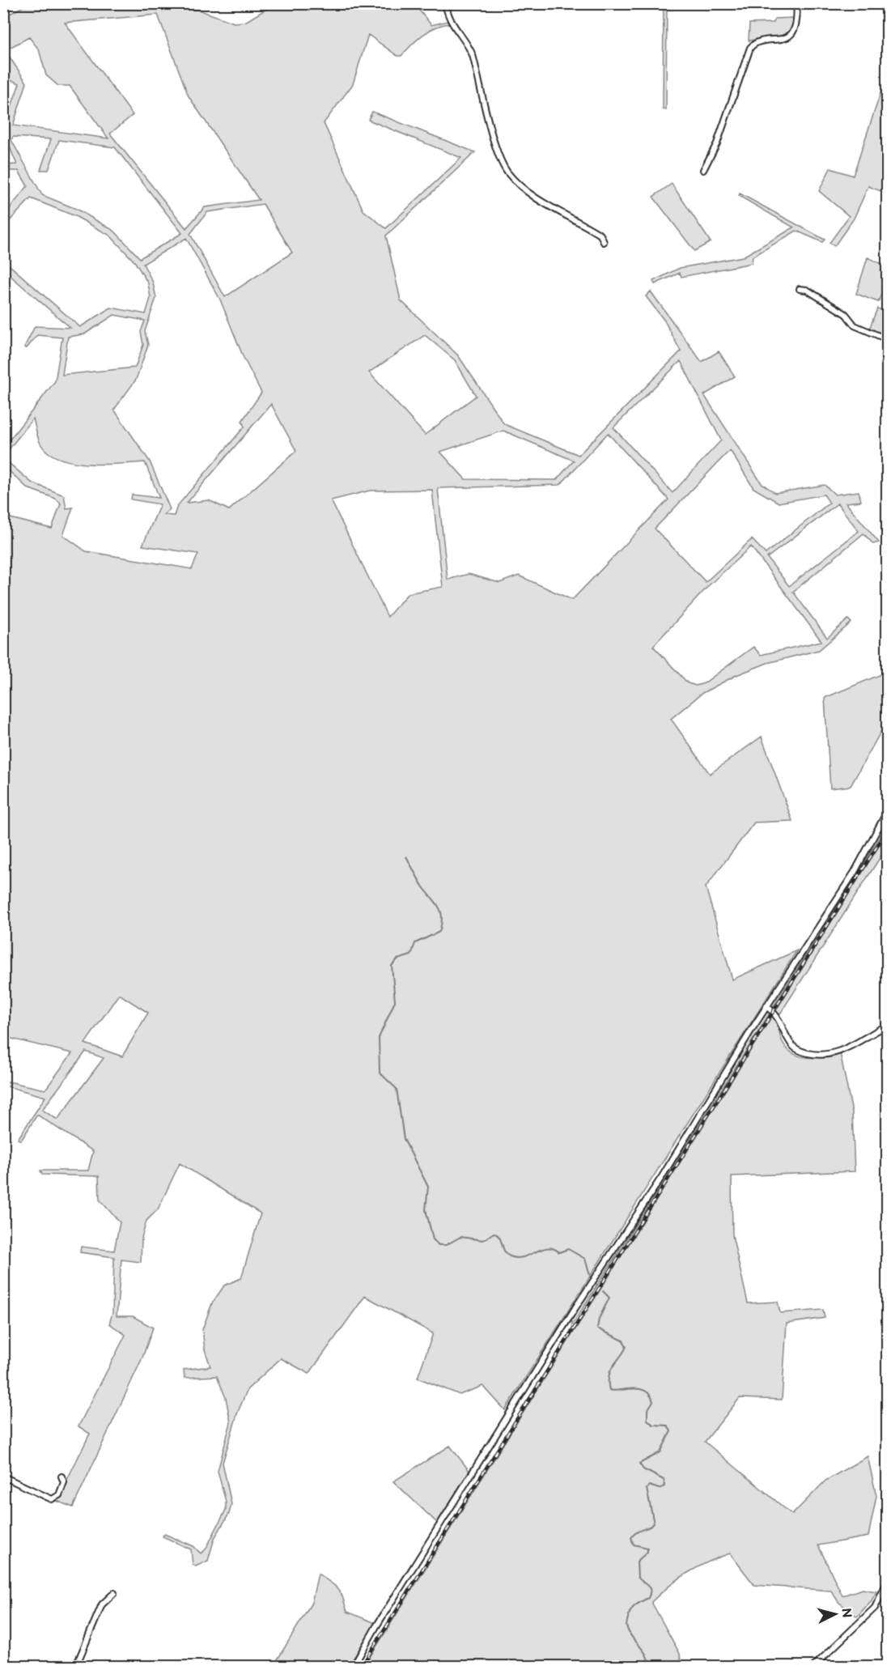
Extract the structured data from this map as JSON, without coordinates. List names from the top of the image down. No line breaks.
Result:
{"north":"right"}
